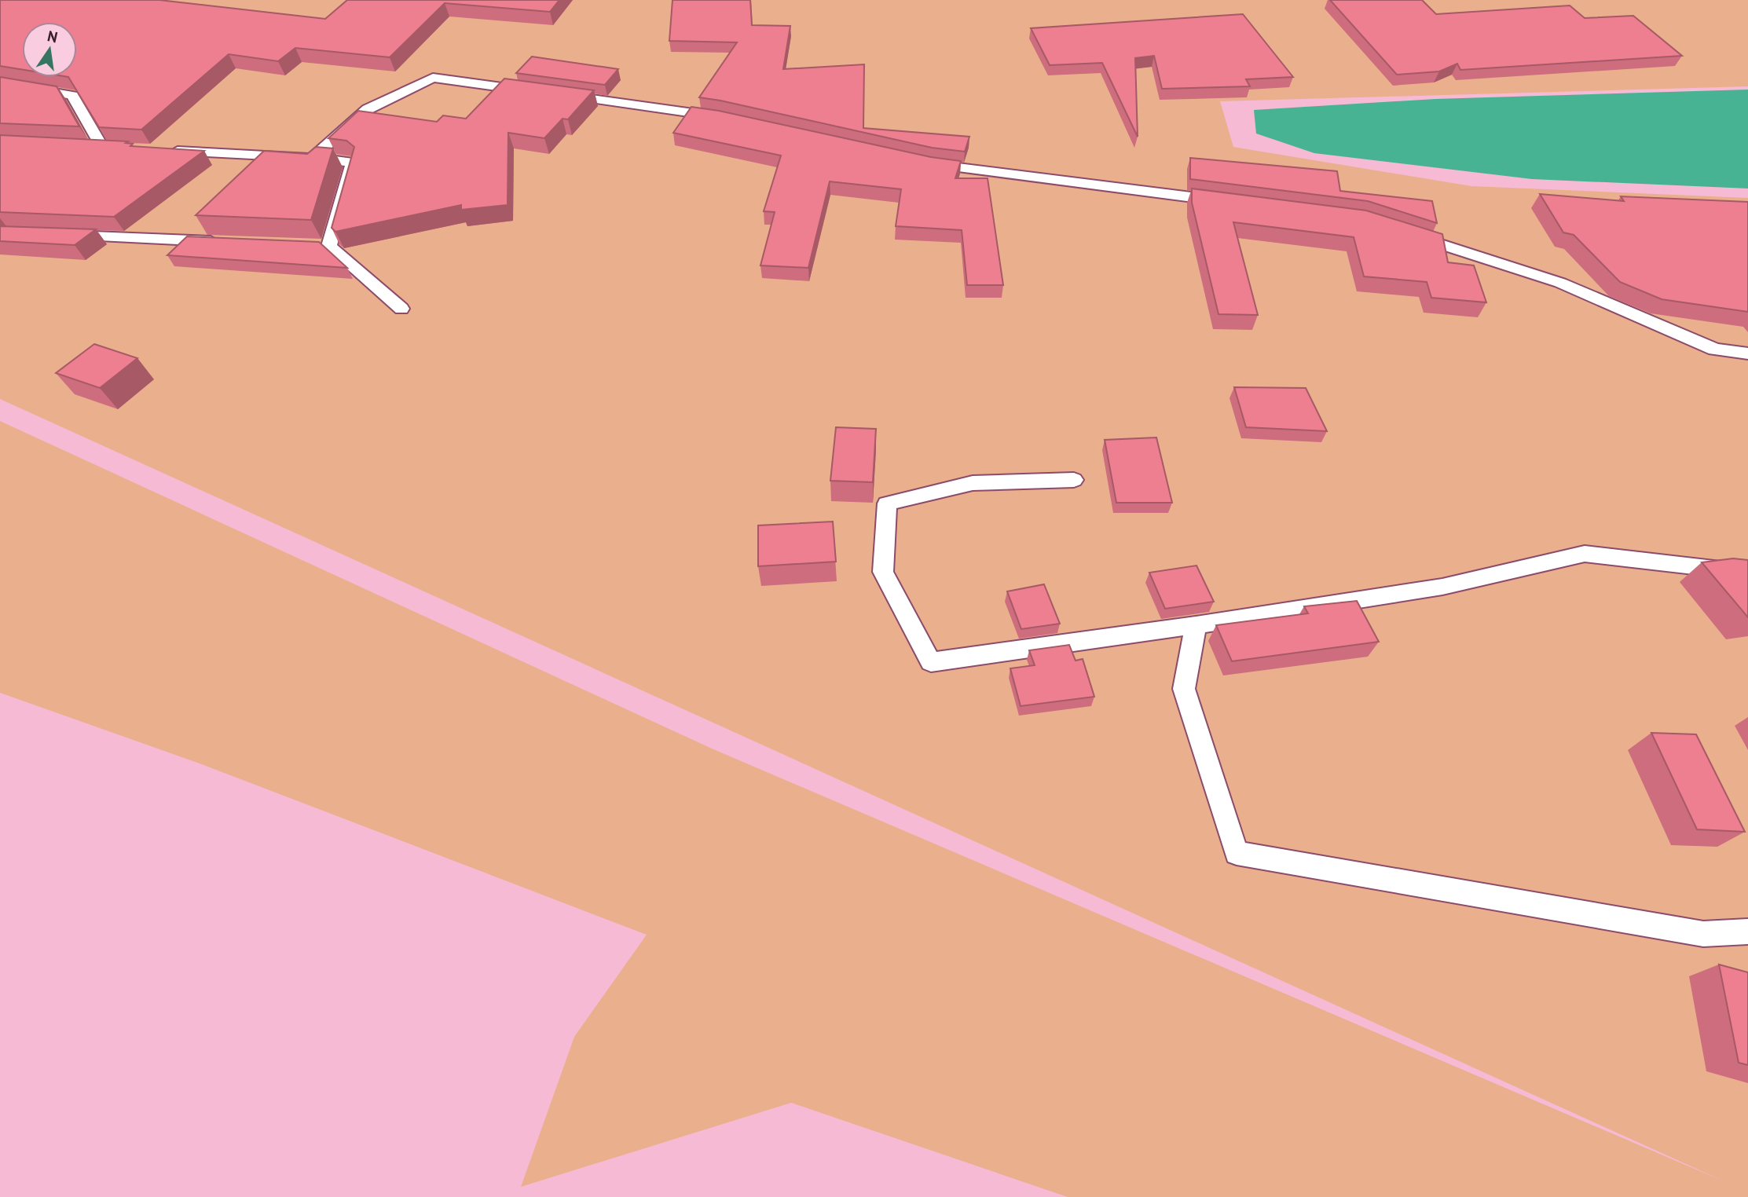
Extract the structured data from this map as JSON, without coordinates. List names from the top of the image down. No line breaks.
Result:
{"north":"top"}
